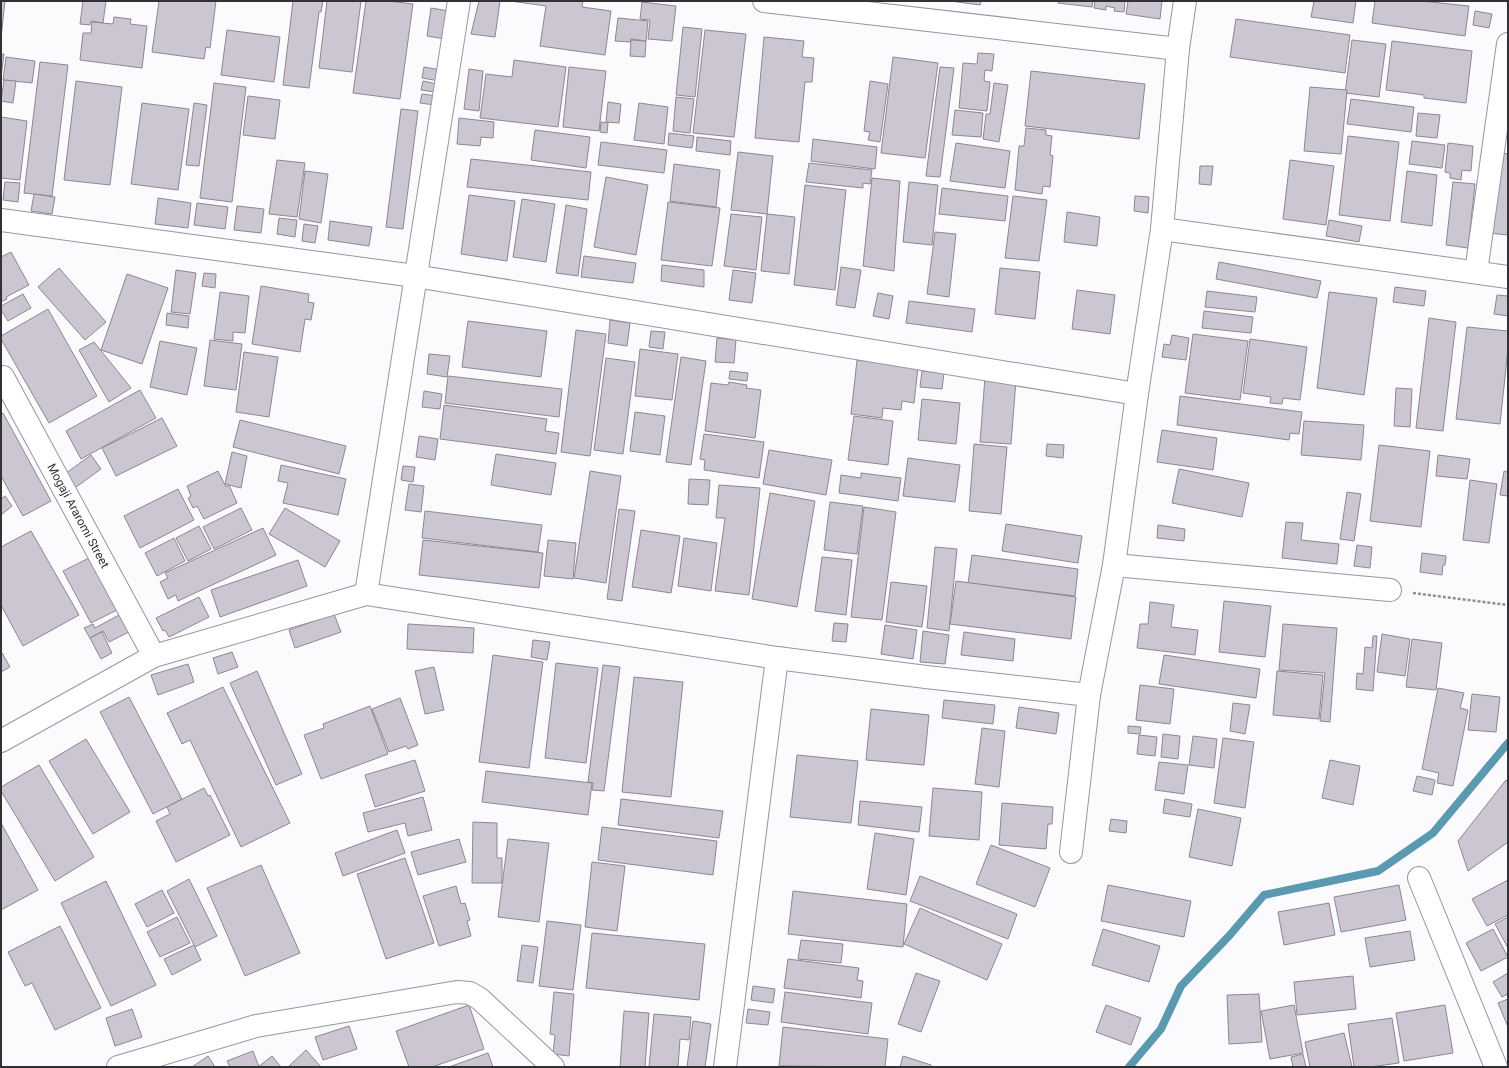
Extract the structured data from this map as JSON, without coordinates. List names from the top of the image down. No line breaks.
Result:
{"streets":{"street":["Mogaji Araromi Street"]}}
